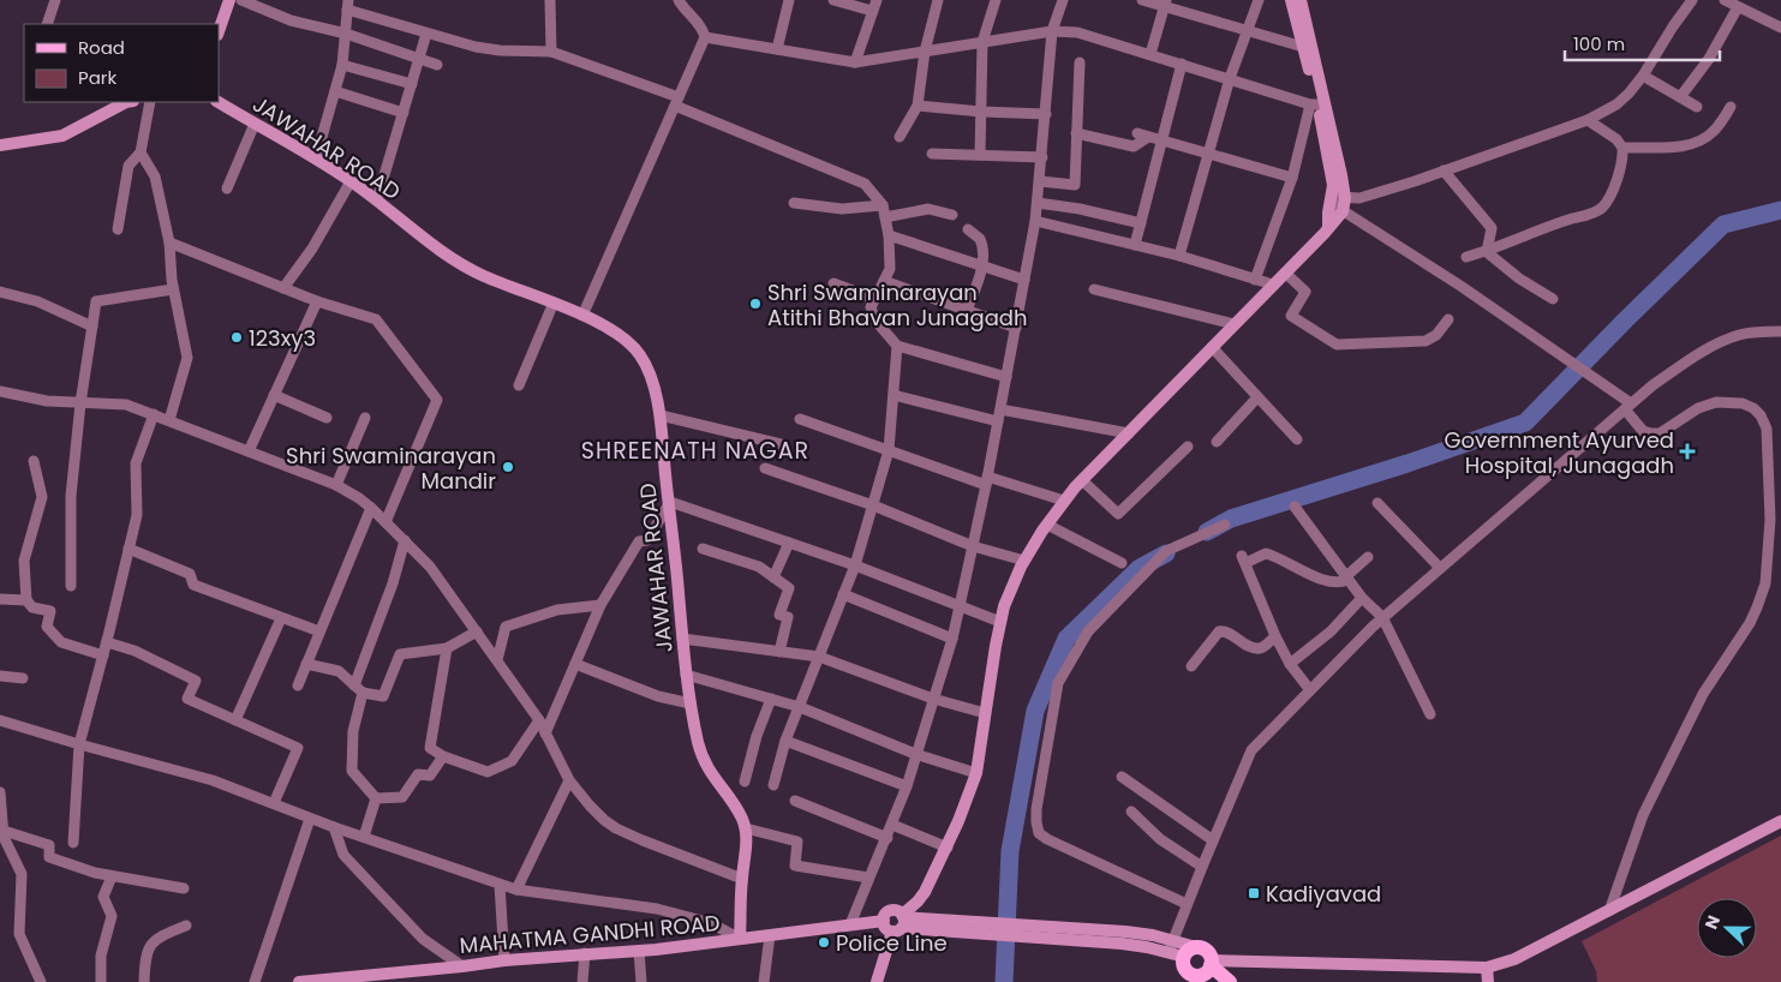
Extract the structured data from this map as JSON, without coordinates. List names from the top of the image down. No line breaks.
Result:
{"streets":{"street":["JAWAHAR ROAD","MAHATMA GANDHI ROAD"]},"districts":["SHREENATH NAGAR"],"places":{"other":["Shri Swaminarayan Atithi Bhavan Junagadh","123xy3","Shri Swaminarayan Mandir","Police Line"],"health":["Government Ayurved Hospital, Junagadh"],"transit":["Kadiyavad"]},"legend":["Road","Park"],"scale_bar":"100 m","north":"left"}
